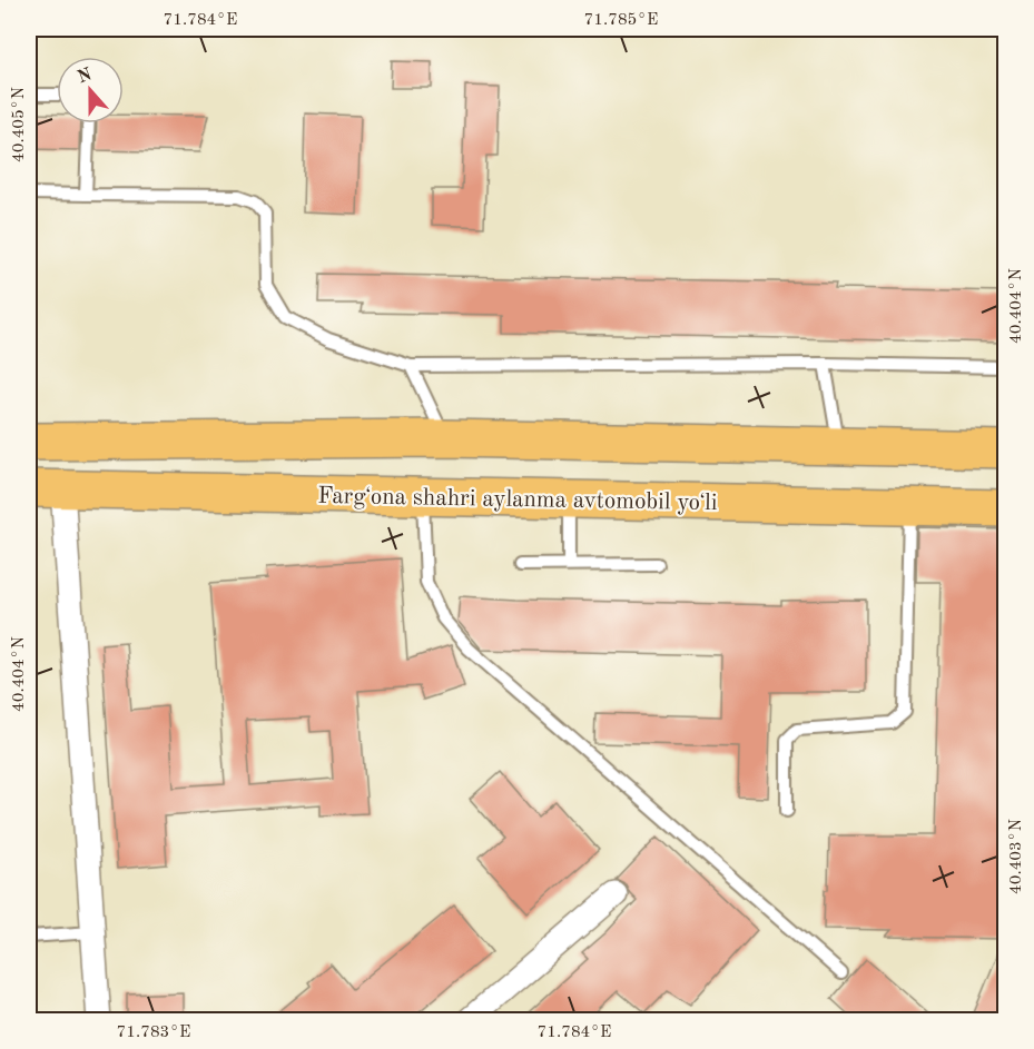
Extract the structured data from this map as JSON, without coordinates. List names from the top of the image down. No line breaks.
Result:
{"streets":{"highway":["Fargʻona shahri aylanma avtomobil yoʻli"]},"north":"top","coordinates":["71.784°E","71.785°E","40.405°N","40.404°N","40.403°N","71.783°E"]}
